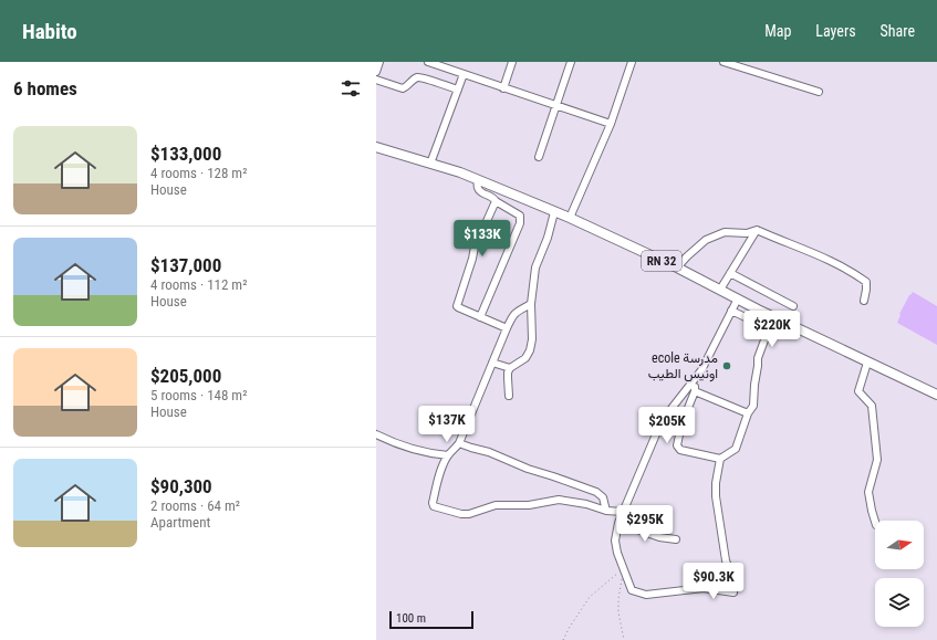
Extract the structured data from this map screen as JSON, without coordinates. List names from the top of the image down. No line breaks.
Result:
{"streets":{"main road":["RN 32"]},"places":["ecole مدرسة اونيس الطيب"],"scale_bar":"100 m","north":"right","page":{"header":"Habito","nav":["Map","Layers","Share"],"heading":"6 homes","list":[{"name":"$133,000","note":"4 rooms · 128 m² · House"},{"name":"$137,000","note":"4 rooms · 112 m² · House"},{"name":"$205,000","note":"5 rooms · 148 m² · House"},{"name":"$90,300","note":"2 rooms · 64 m² · Apartment"}],"price":["$133K","$220K","$137K","$205K","$295K","$90.3K"],"scale":"100 m"}}
